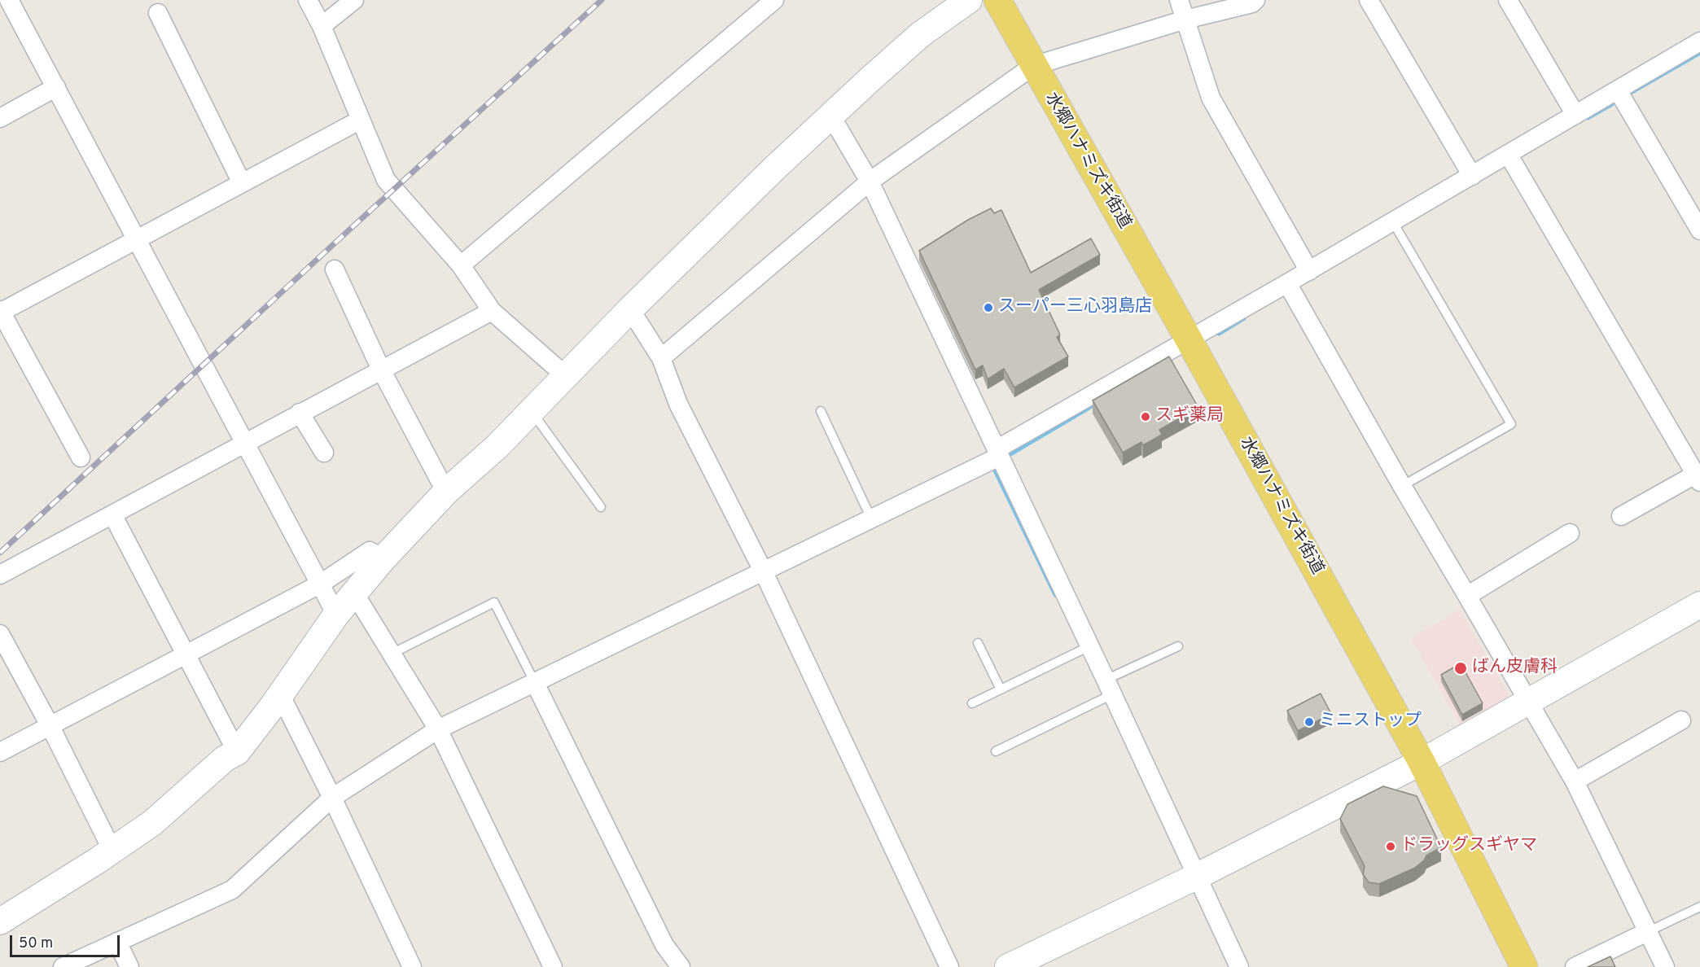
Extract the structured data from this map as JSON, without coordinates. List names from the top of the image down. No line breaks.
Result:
{"streets":{"main road":["水郷ハナミズキ街道"]},"places":["スーパー三心羽島店","スギ薬局","ばん皮膚科","ミニストップ","ドラッグスギヤマ"],"scale_bar":"50 m"}
